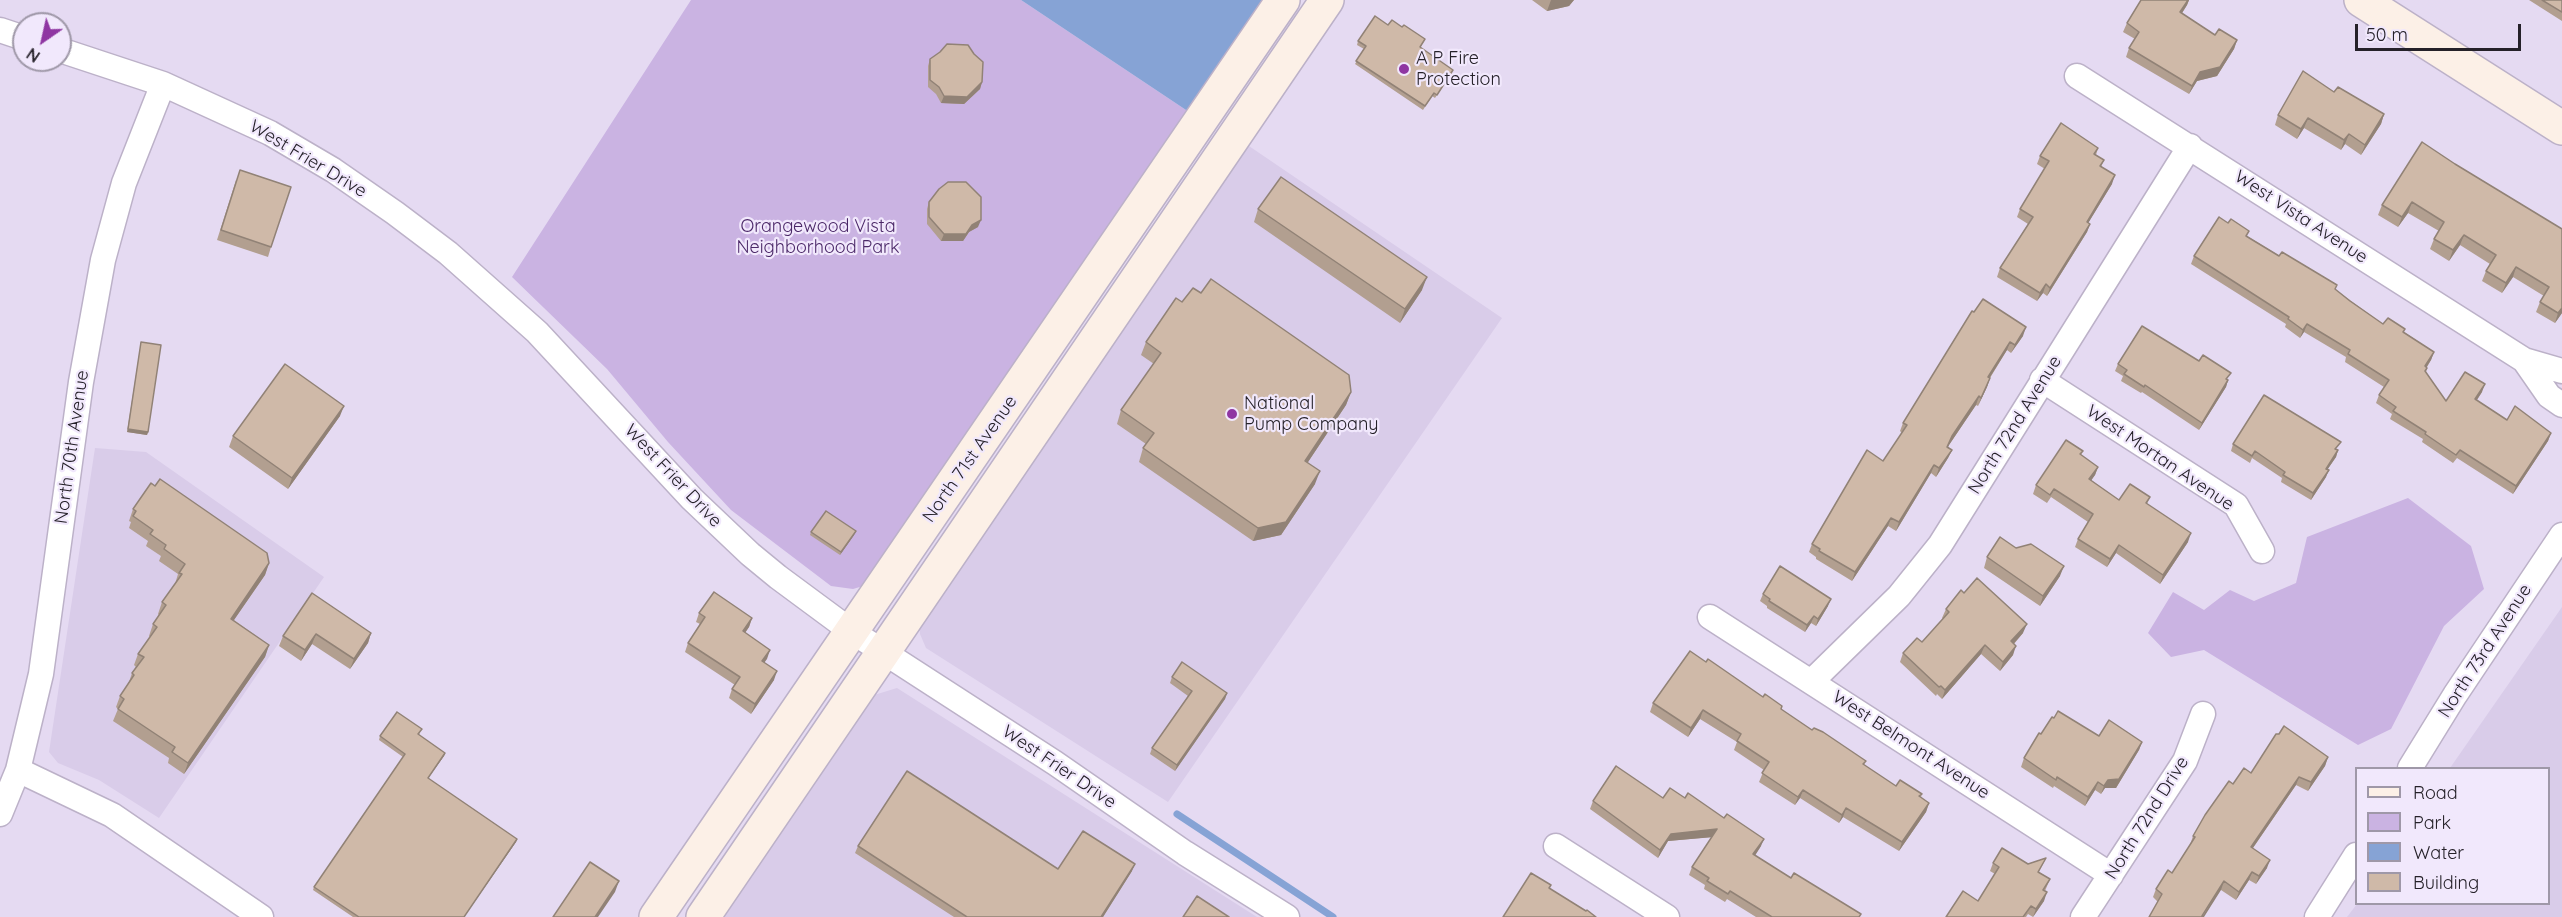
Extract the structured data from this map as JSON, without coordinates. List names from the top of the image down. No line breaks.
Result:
{"streets":{"street":["West Frier Drive","West Vista Avenue","North 72nd Avenue","North 70th Avenue","West Mortan Avenue","North 71st Avenue","North 73rd Avenue","West Belmont Avenue","North 72nd Drive"]},"crossings":[["West Frier Drive","North 70th Avenue"],["West Frier Drive","North 71st Avenue"],["West Vista Avenue","North 72nd Avenue"],["North 72nd Avenue","West Mortan Avenue"],["North 72nd Avenue","West Belmont Avenue"],["West Belmont Avenue","North 72nd Drive"]],"parks":["Orangewood Vista Neighborhood Park"],"places":["A P Fire Protection","National Pump Company"],"legend":["Road","Park","Water","Building"],"scale_bar":"50 m","north":"bottom left"}
